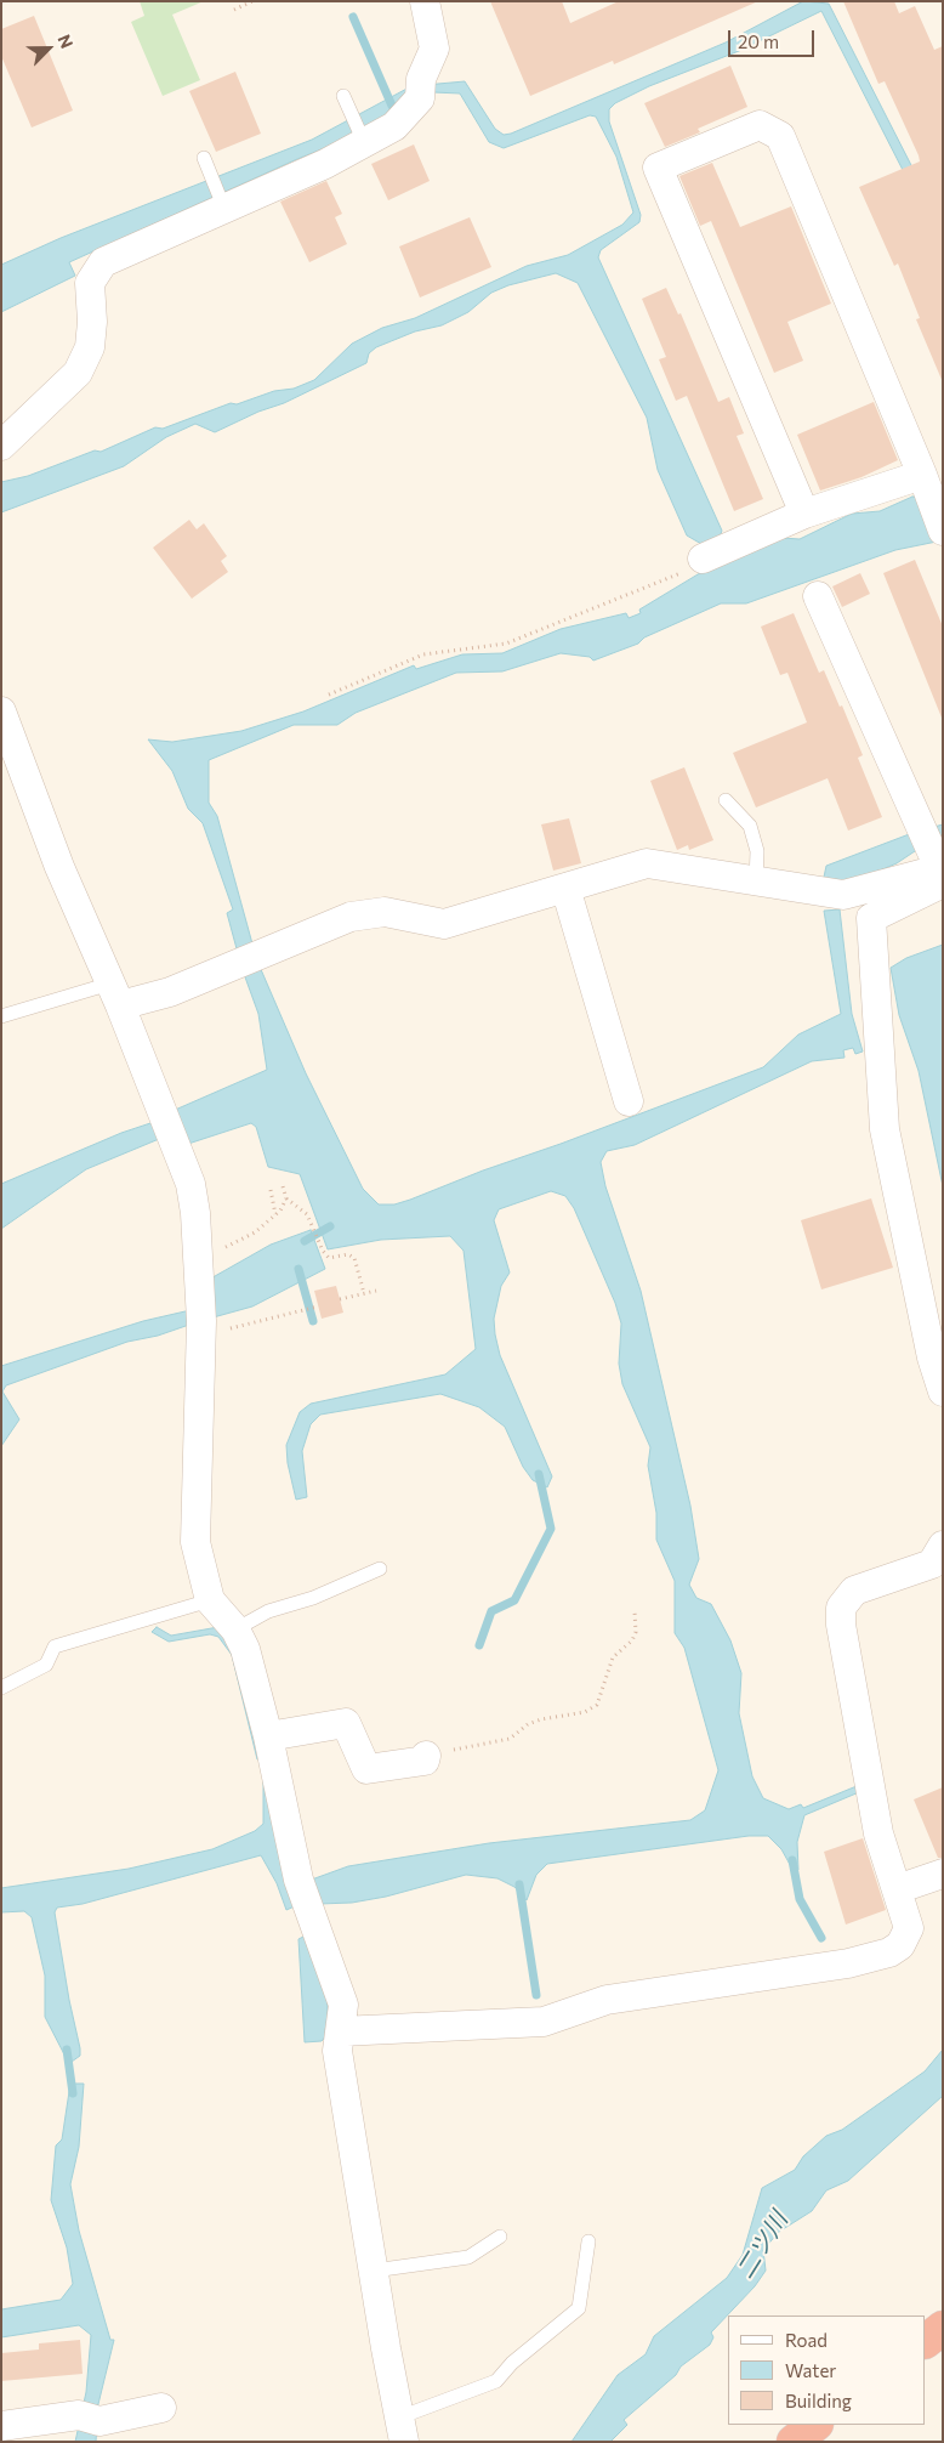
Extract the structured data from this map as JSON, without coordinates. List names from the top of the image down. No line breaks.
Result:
{"water":["二ツ川"],"legend":["Road","Water","Building"],"scale_bar":"20 m","north":"top right"}
